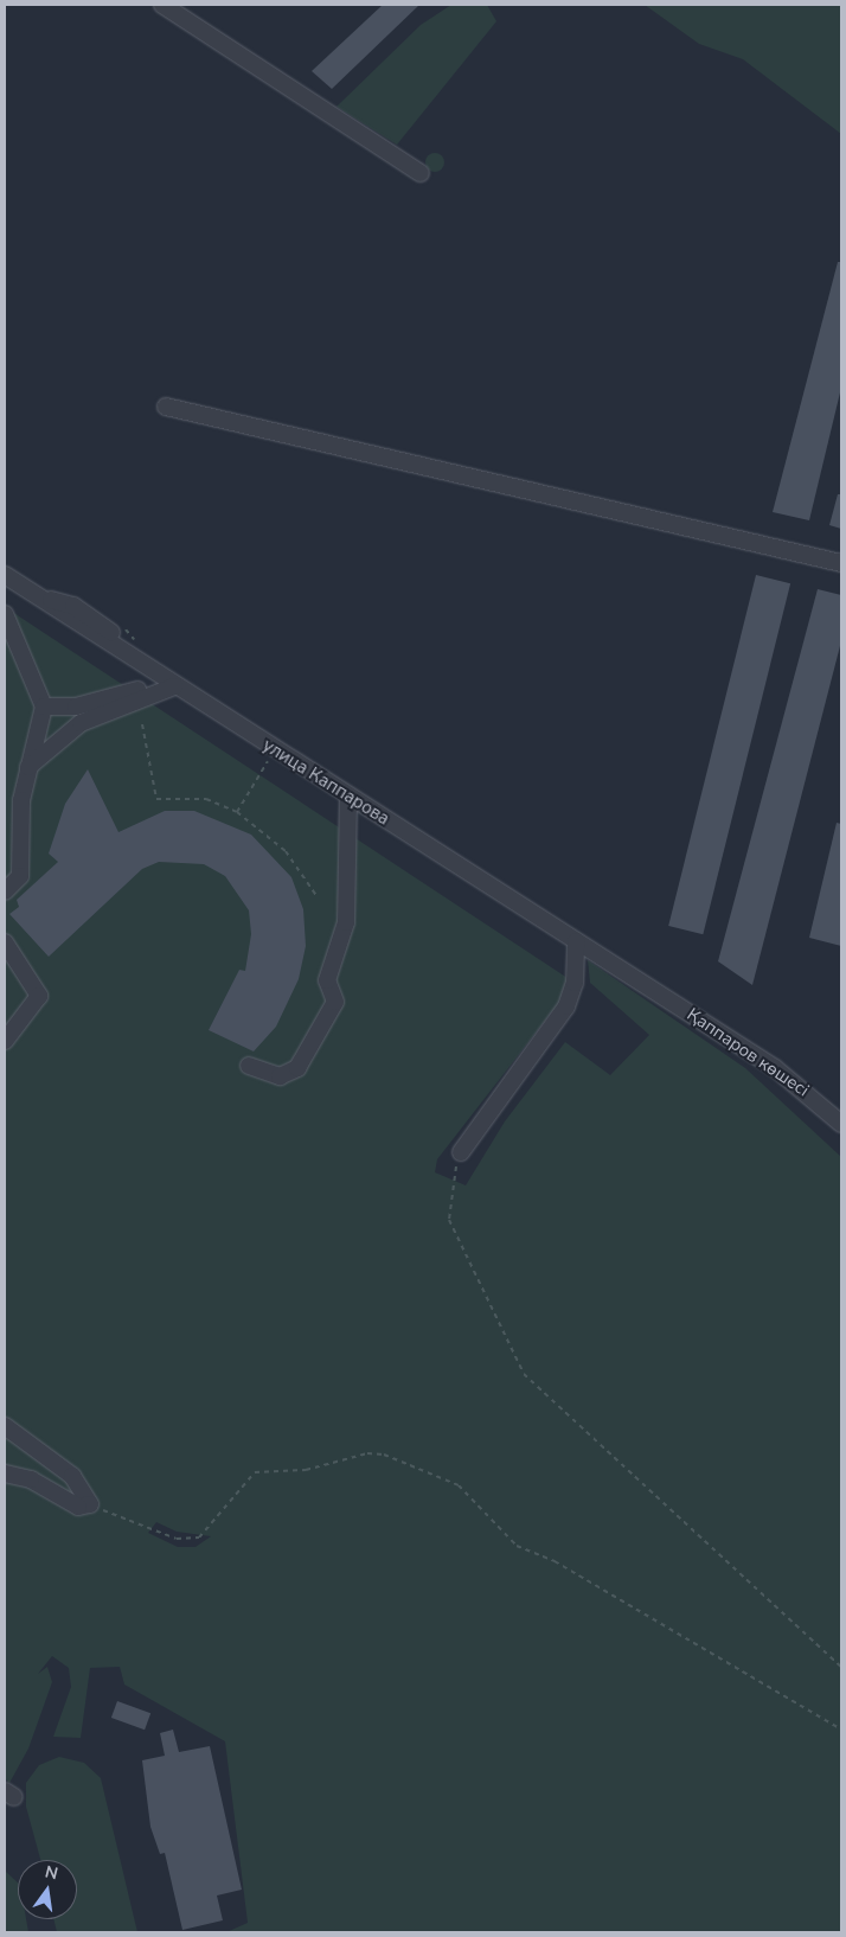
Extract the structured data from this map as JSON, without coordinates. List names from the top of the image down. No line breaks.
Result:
{"streets":{"street":["улица Каппарова","Қаппаров көшесі"]},"crossings":[["улица Каппарова","Қаппаров көшесі"]],"north":"top"}
